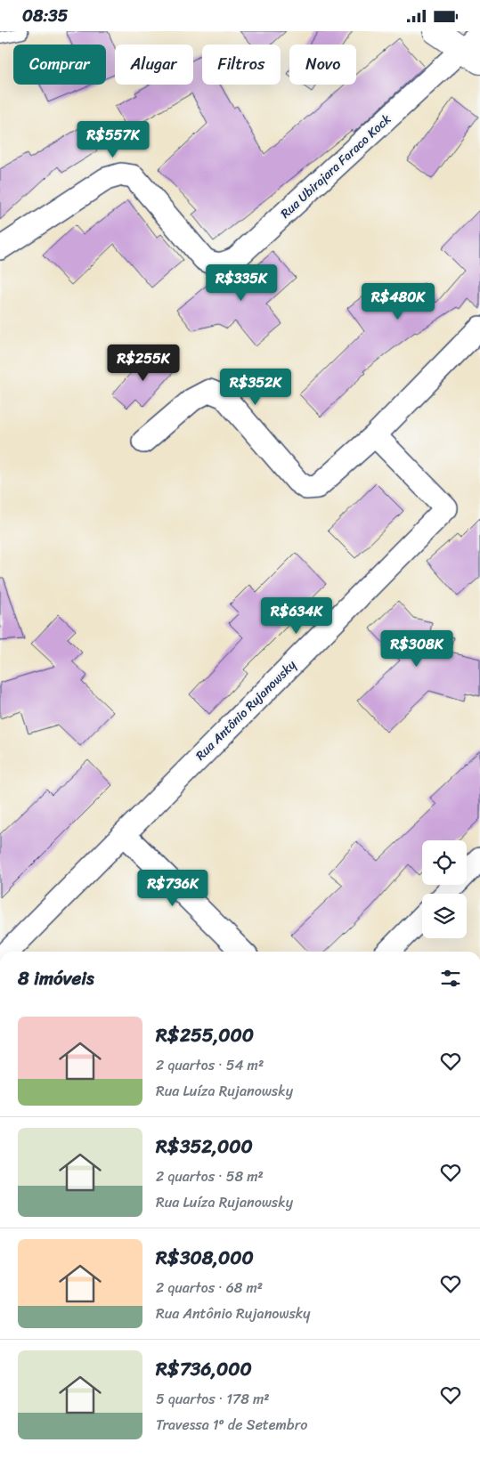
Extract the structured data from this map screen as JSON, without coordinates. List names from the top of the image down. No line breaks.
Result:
{"streets":{"street":["Rua Ubirajara Faraco Kock","Rua Antônio Rujanowsky"]},"page":{"status":"08:35","chip":["Comprar","Alugar","Filtros","Novo"],"price":["R$557K","R$335K","R$480K","R$255K","R$352K","R$634K","R$308K","R$736K"],"heading":"8 imóveis","list":[{"name":"R$255,000","note":"2 quartos · 54 m² · Rua Luíza Rujanowsky"},{"name":"R$352,000","note":"2 quartos · 58 m² · Rua Luíza Rujanowsky"},{"name":"R$308,000","note":"2 quartos · 68 m² · Rua Antônio Rujanowsky"},{"name":"R$736,000","note":"5 quartos · 178 m² · Travessa 1º de Setembro"}]}}
